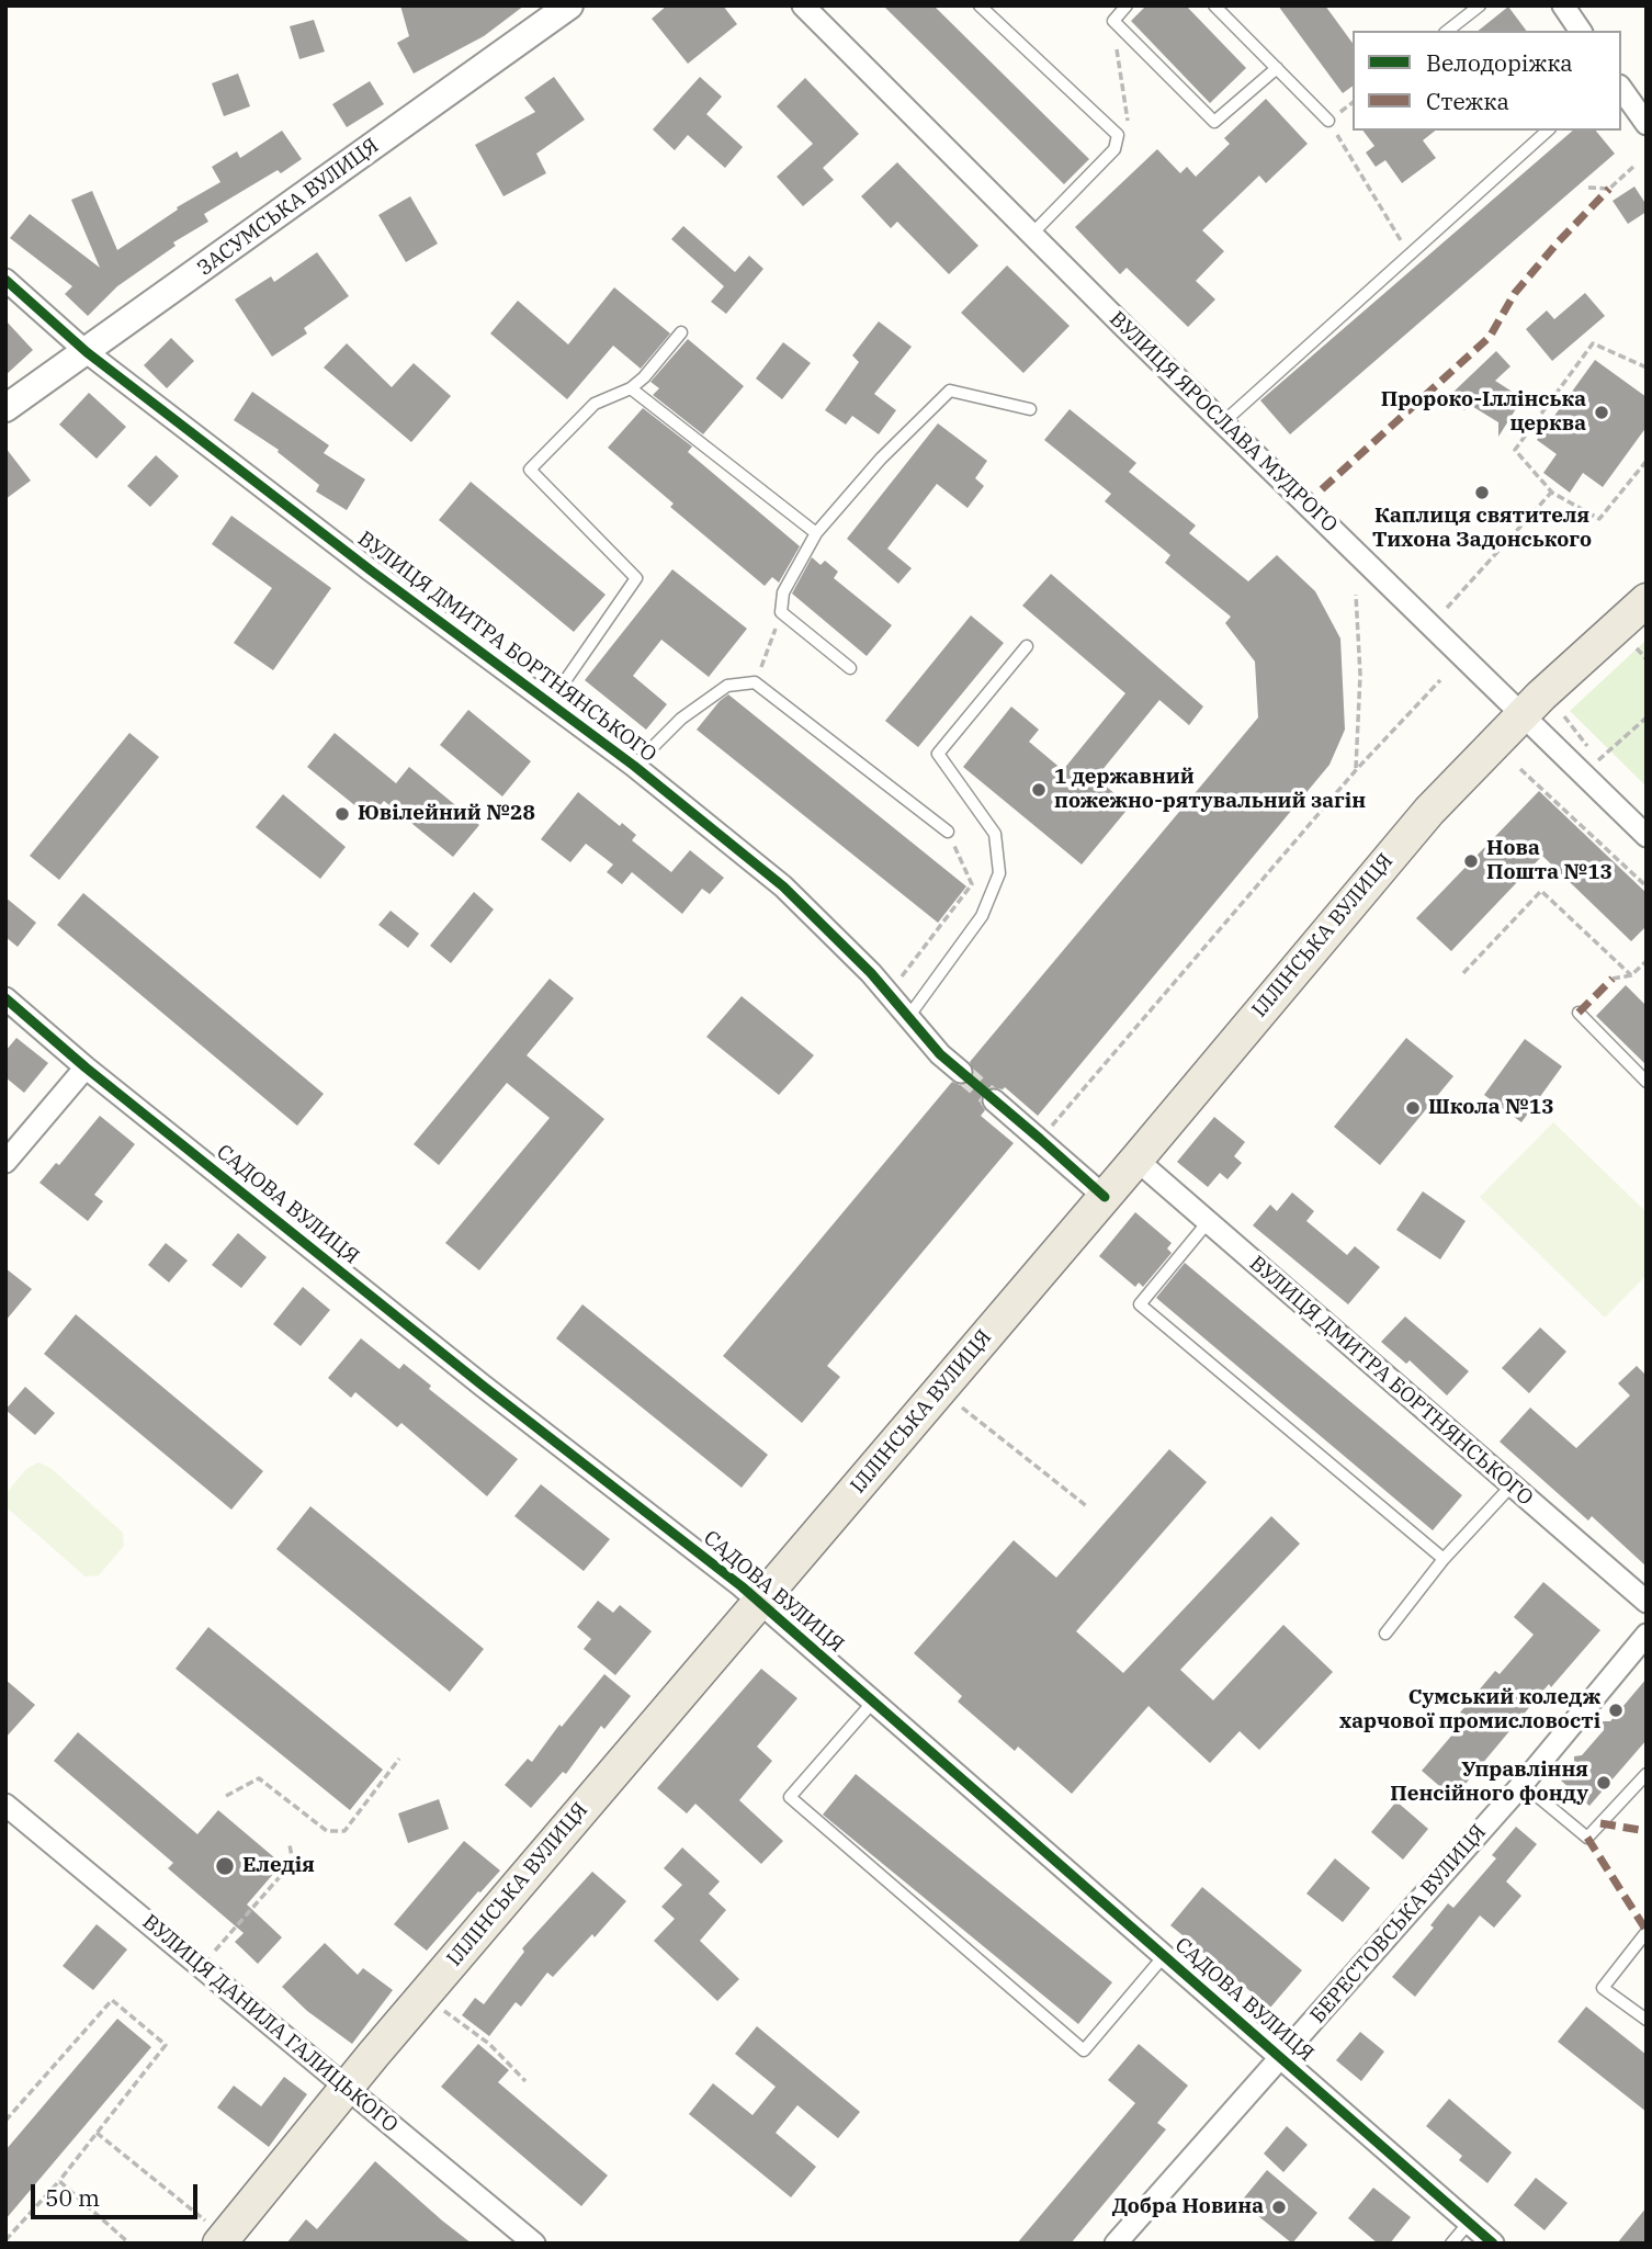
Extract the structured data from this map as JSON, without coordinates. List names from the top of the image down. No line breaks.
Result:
{"streets":{"main road":["ІЛЛІНСЬКА ВУЛИЦЯ"],"street":["ЗАСУМСЬКА ВУЛИЦЯ","ВУЛИЦЯ ЯРОСЛАВА МУДРОГО","ВУЛИЦЯ ДМИТРА БОРТНЯНСЬКОГО","САДОВА ВУЛИЦЯ","БЕРЕСТОВСЬКА ВУЛИЦЯ","ВУЛИЦЯ ДАНИЛА ГАЛИЦЬКОГО"]},"crossings":[["ЗАСУМСЬКА ВУЛИЦЯ","ВУЛИЦЯ ДМИТРА БОРТНЯНСЬКОГО"],["ВУЛИЦЯ ЯРОСЛАВА МУДРОГО","ІЛЛІНСЬКА ВУЛИЦЯ"],["ВУЛИЦЯ ДМИТРА БОРТНЯНСЬКОГО","ІЛЛІНСЬКА ВУЛИЦЯ"],["ІЛЛІНСЬКА ВУЛИЦЯ","САДОВА ВУЛИЦЯ"],["ІЛЛІНСЬКА ВУЛИЦЯ","ВУЛИЦЯ ДАНИЛА ГАЛИЦЬКОГО"],["САДОВА ВУЛИЦЯ","БЕРЕСТОВСЬКА ВУЛИЦЯ"]],"places":["Пророко-Іллінська церква","Каплиця святителя Тихона Задонського","1 державний пожежно-рятувальний загін","Ювілейний №28","Нова Пошта №13","Школа №13","Сумський коледж харчової промисловості","Управління Пенсійного фонду","Еледія","Добра Новина"],"legend":["Велодоріжка","Стежка"],"scale_bar":"50 m"}
